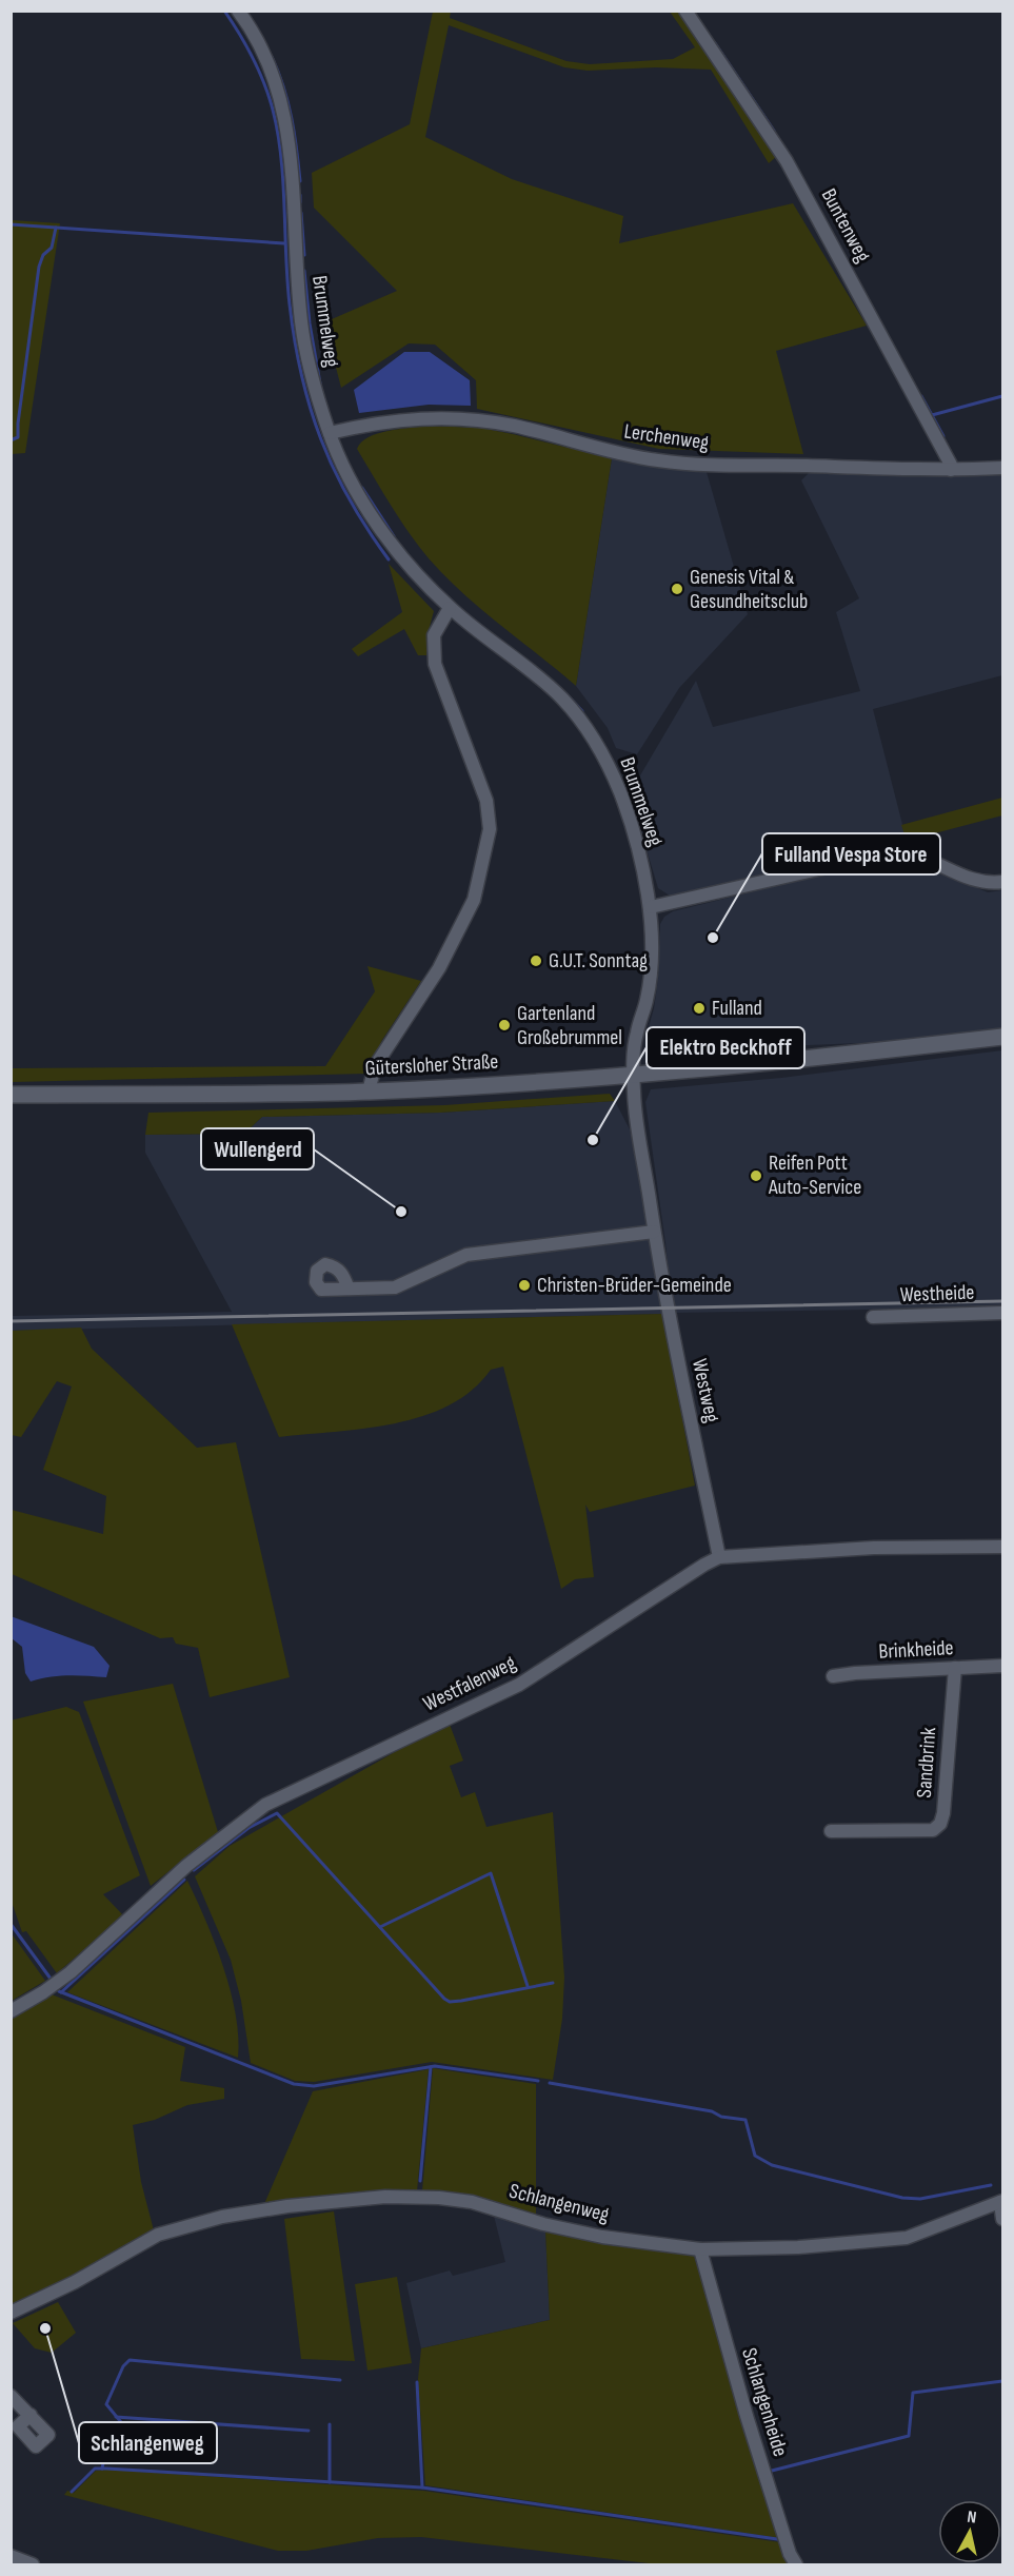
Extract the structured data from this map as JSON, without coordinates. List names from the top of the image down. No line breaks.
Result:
{"streets":{"main road":["Gütersloher Straße"],"street":["Buntenweg","Brummelweg","Lerchenweg","Westheide","Westweg","Brinkheide","Westfalenweg","Sandbrink","Schlangenweg","Schlangenheide"]},"crossings":[["Buntenweg","Lerchenweg"],["Brummelweg","Lerchenweg"],["Brummelweg","Gütersloher Straße"],["Brummelweg","Westweg"],["Gütersloher Straße","Westweg"],["Westweg","Westfalenweg"],["Brinkheide","Sandbrink"],["Schlangenweg","Schlangenheide"]],"places":["Genesis Vital & Gesundheitsclub","Fulland Vespa Store","G.U.T. Sonntag","Fulland","Gartenland Großebrummel","Elektro Beckhoff","Reifen Pott Auto-Service","Wullengerd","Christen-Brüder-Gemeinde","Schlangenweg"],"north":"top"}
